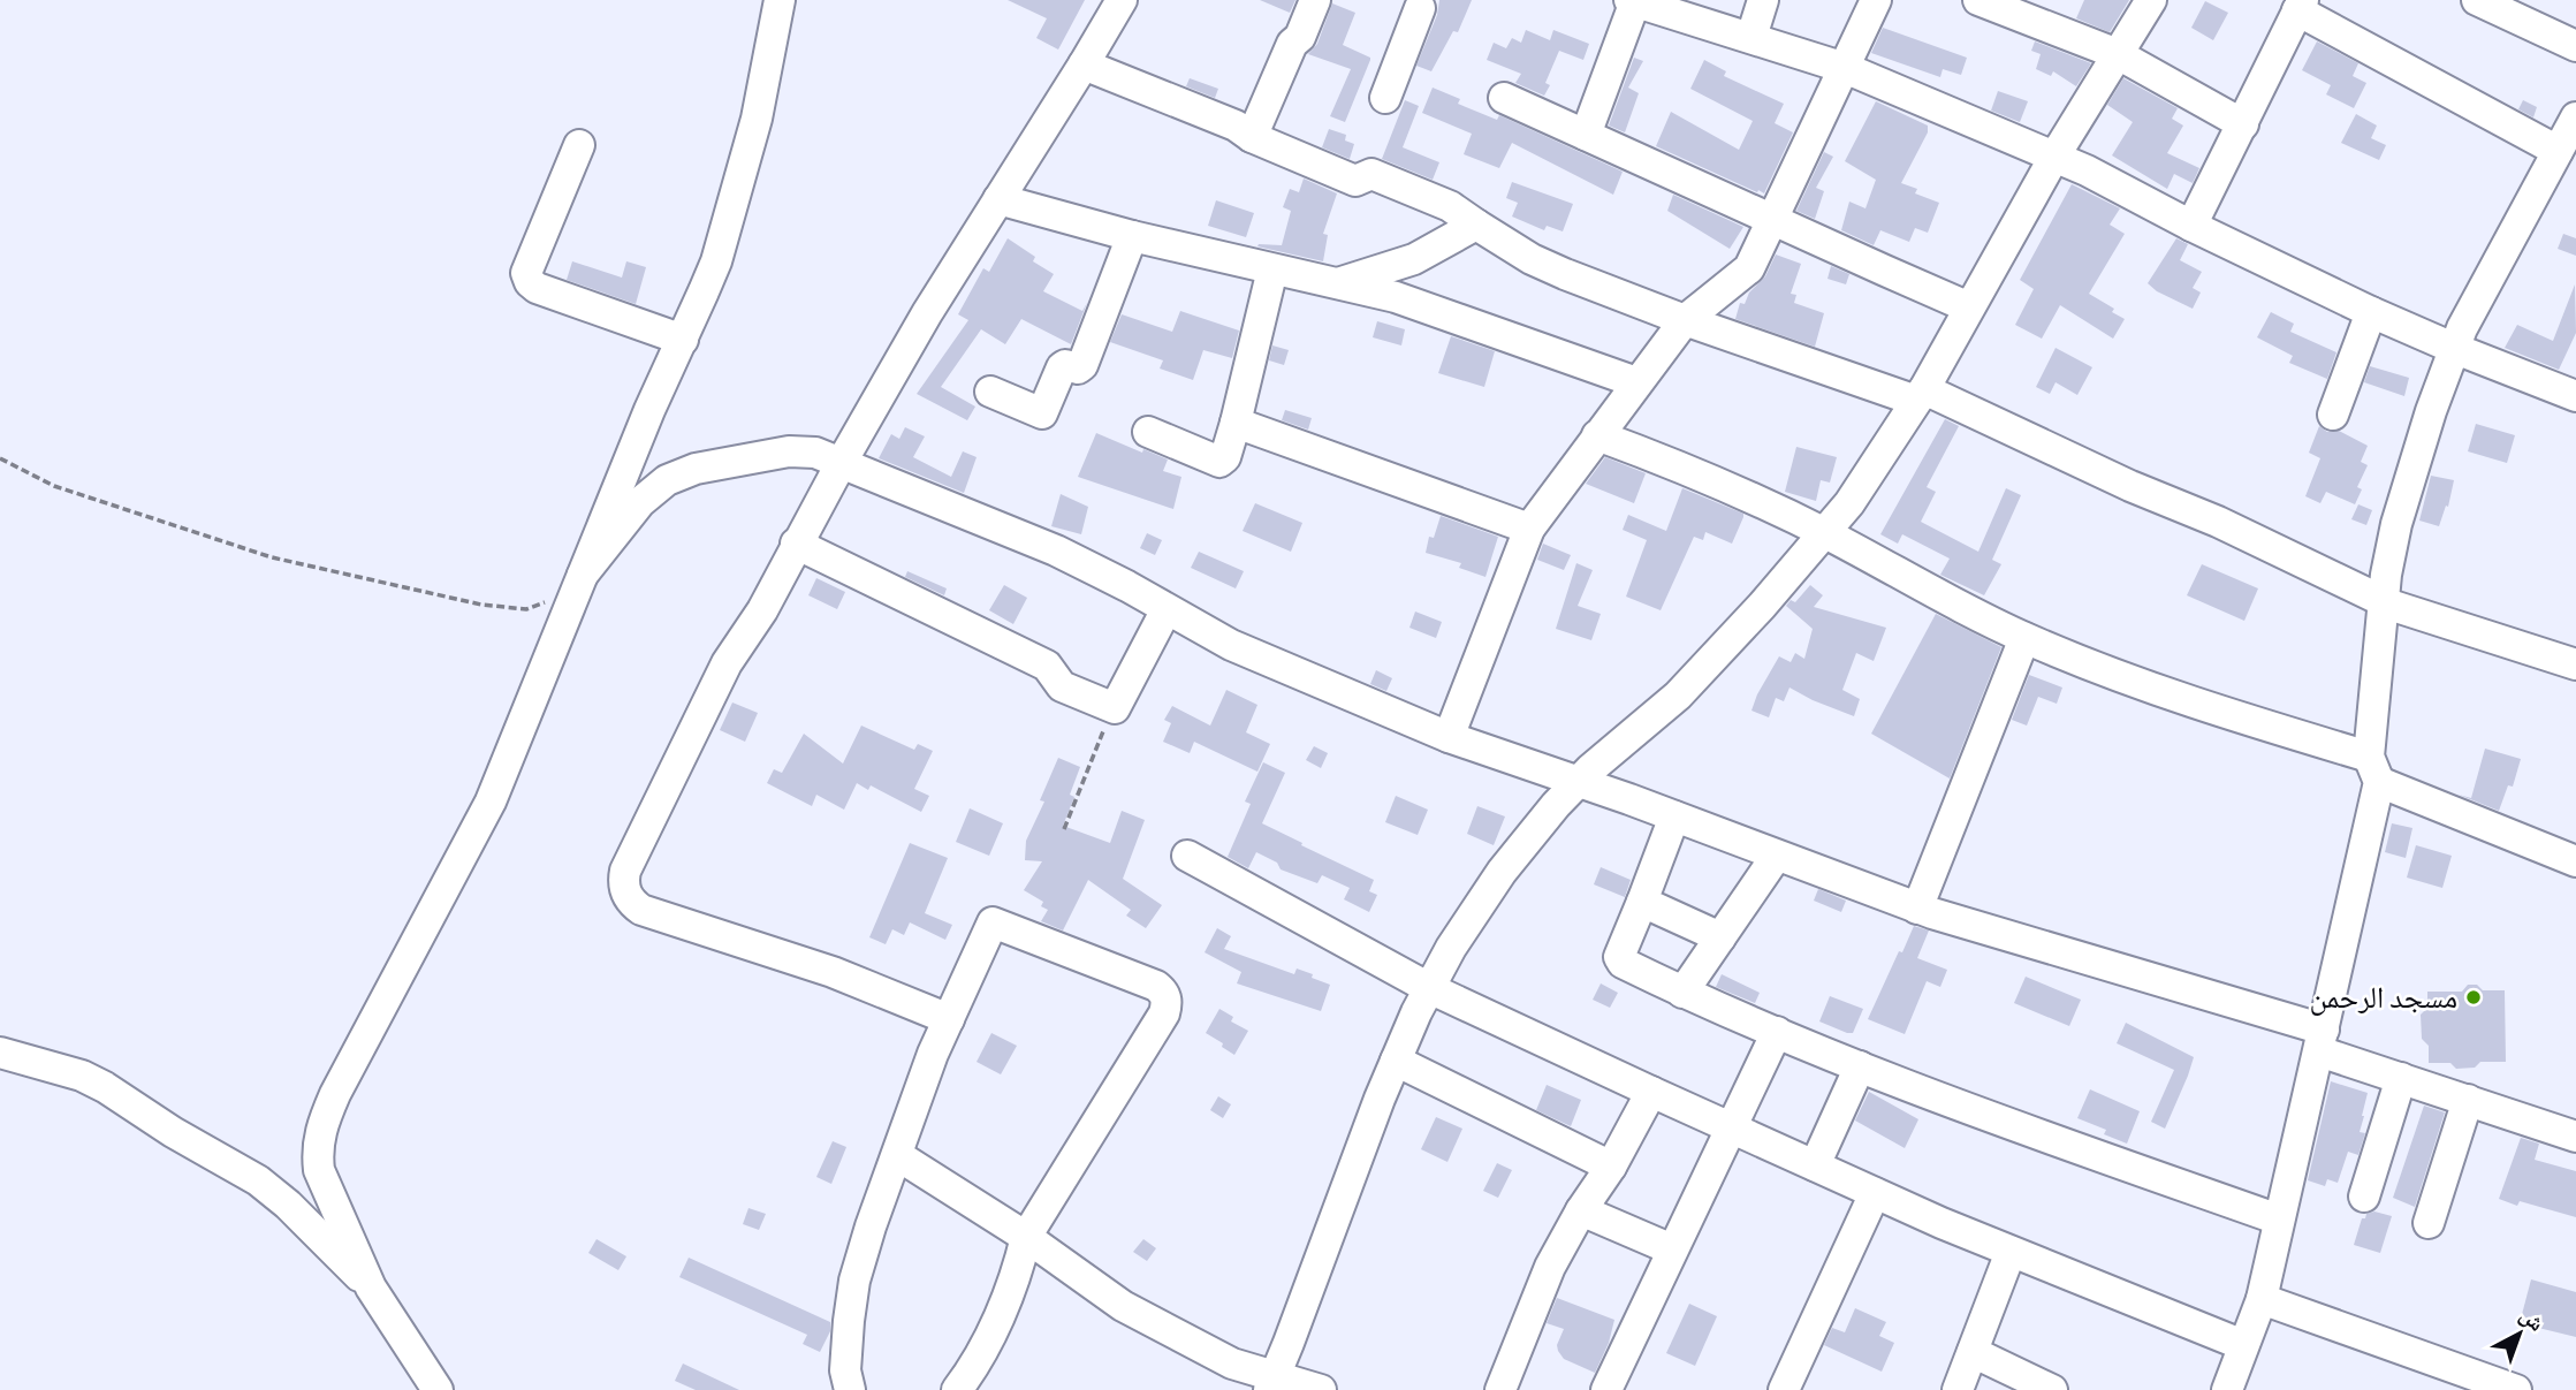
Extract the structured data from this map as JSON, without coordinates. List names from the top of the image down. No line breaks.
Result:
{"places":["مسجد الرحمن"],"north":"top right"}
